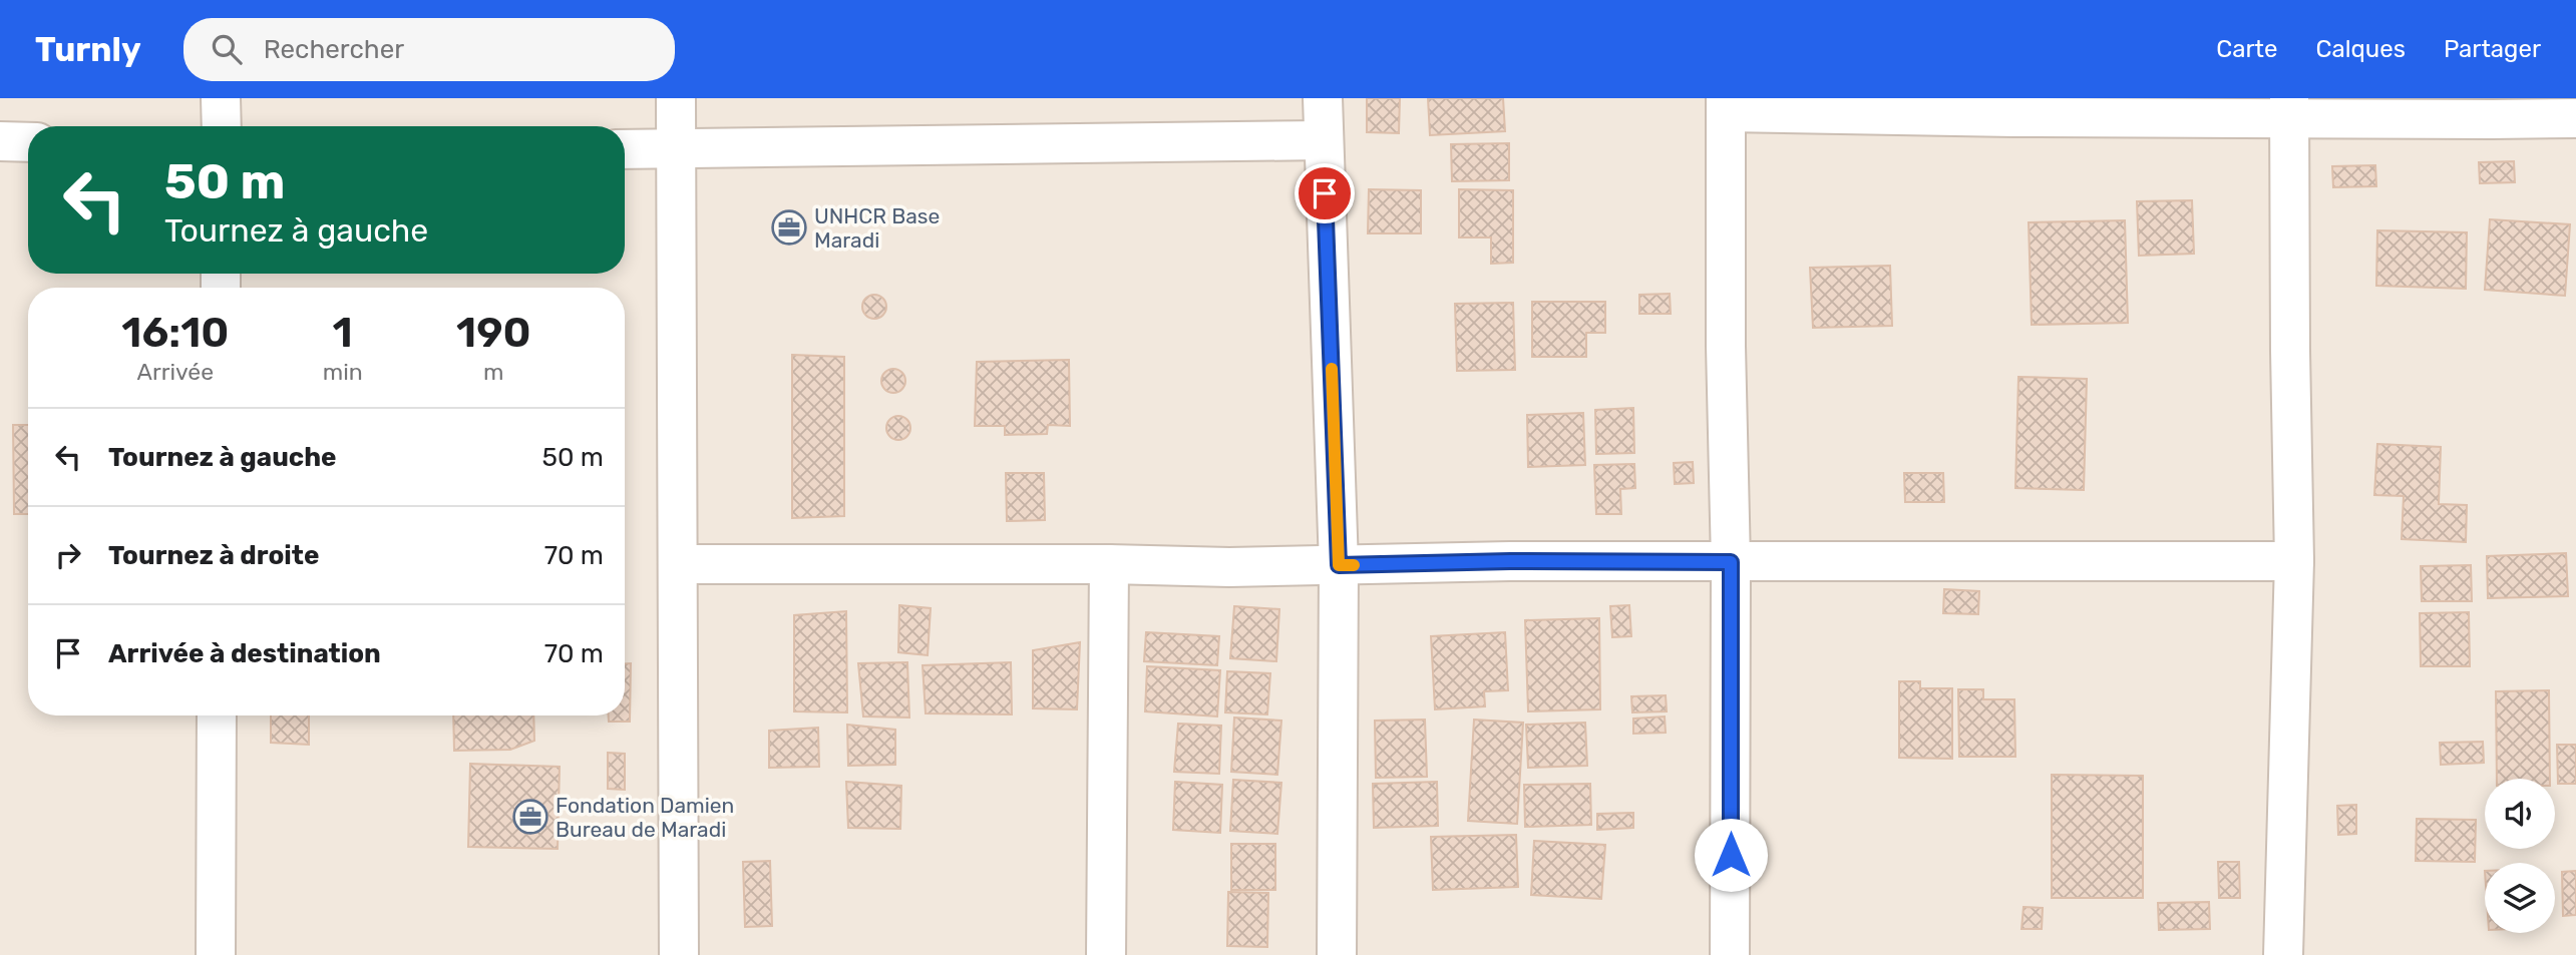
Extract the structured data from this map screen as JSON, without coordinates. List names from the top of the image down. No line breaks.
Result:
{"places":{"office":["UNHCR Base Maradi","Fondation Damien Bureau de Maradi"]},"page":{"header":"Turnly","search":"Rechercher","nav":["Carte","Calques","Partager"],"turn":["50 m","Tournez à gauche"],"eta":["16:10","Arrivée","1","min","190","m"],"list":[{"name":"Tournez à gauche","value":"50 m"},{"name":"Tournez à droite","value":"70 m"},{"name":"Arrivée à destination","value":"70 m"}]}}
